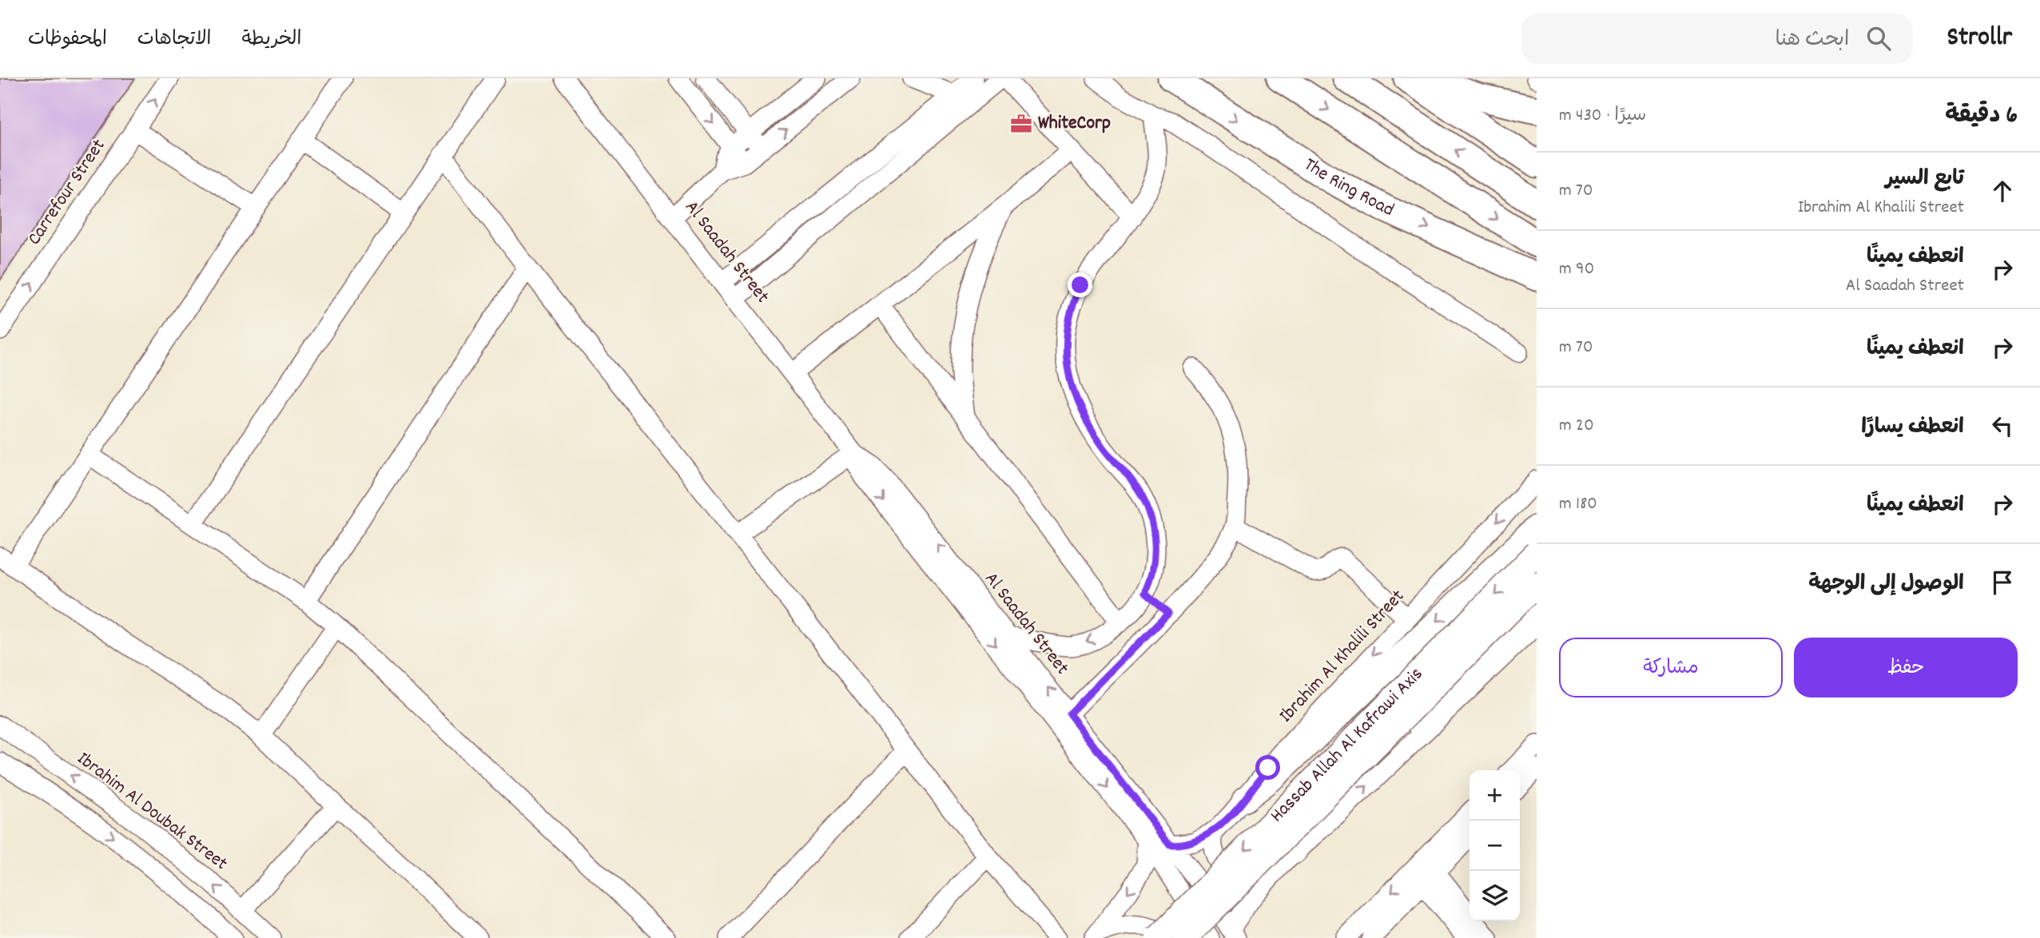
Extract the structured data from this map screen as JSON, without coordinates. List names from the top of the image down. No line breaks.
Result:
{"streets":{"highway":["The Ring Road"],"main road":["Hassab Allah Al Kafrawi Axis"],"street":["Carrefour Street","Al Saadah Street","Ibrahim Al Khalili Street","Ibrahim Al Doubak Street"]},"crossings":[["Al Saadah Street","Ibrahim Al Khalili Street"]],"places":{"office":["WhiteCorp"]},"page":{"header":"Strollr","search":"ابحث هنا","nav":["الخريطة","الاتجاهات","المحفوظات"],"heading":["6 دقيقة","سيرًا · 430 m"],"list":[["تابع السير","Ibrahim Al Khalili Street","70 m"],["انعطف يمينًا","Al Saadah Street","90 m"],["انعطف يمينًا","70 m"],["انعطف يسارًا","20 m"],["انعطف يمينًا","180 m"],"الوصول إلى الوجهة"],"buttons":["حفظ","مشاركة"],"map_buttons":["+","−"]}}
